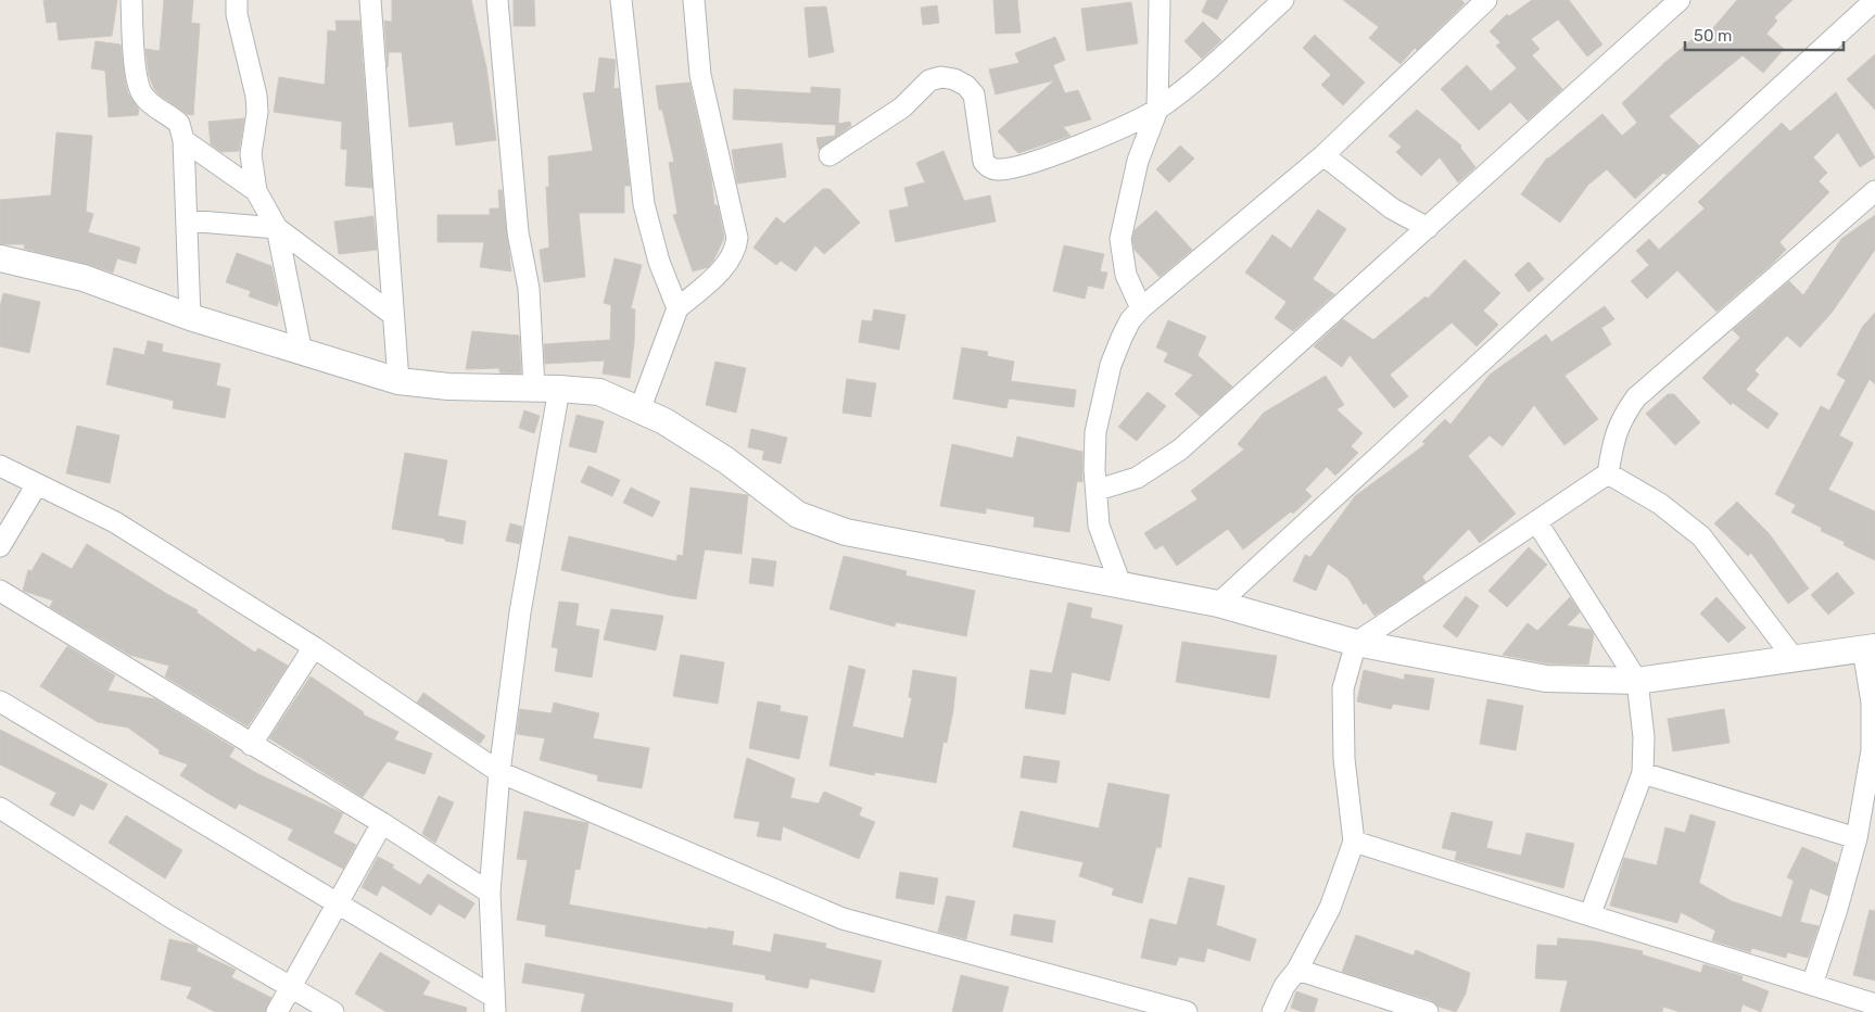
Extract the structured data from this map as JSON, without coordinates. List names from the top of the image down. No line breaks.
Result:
{"scale_bar":"50 m"}
